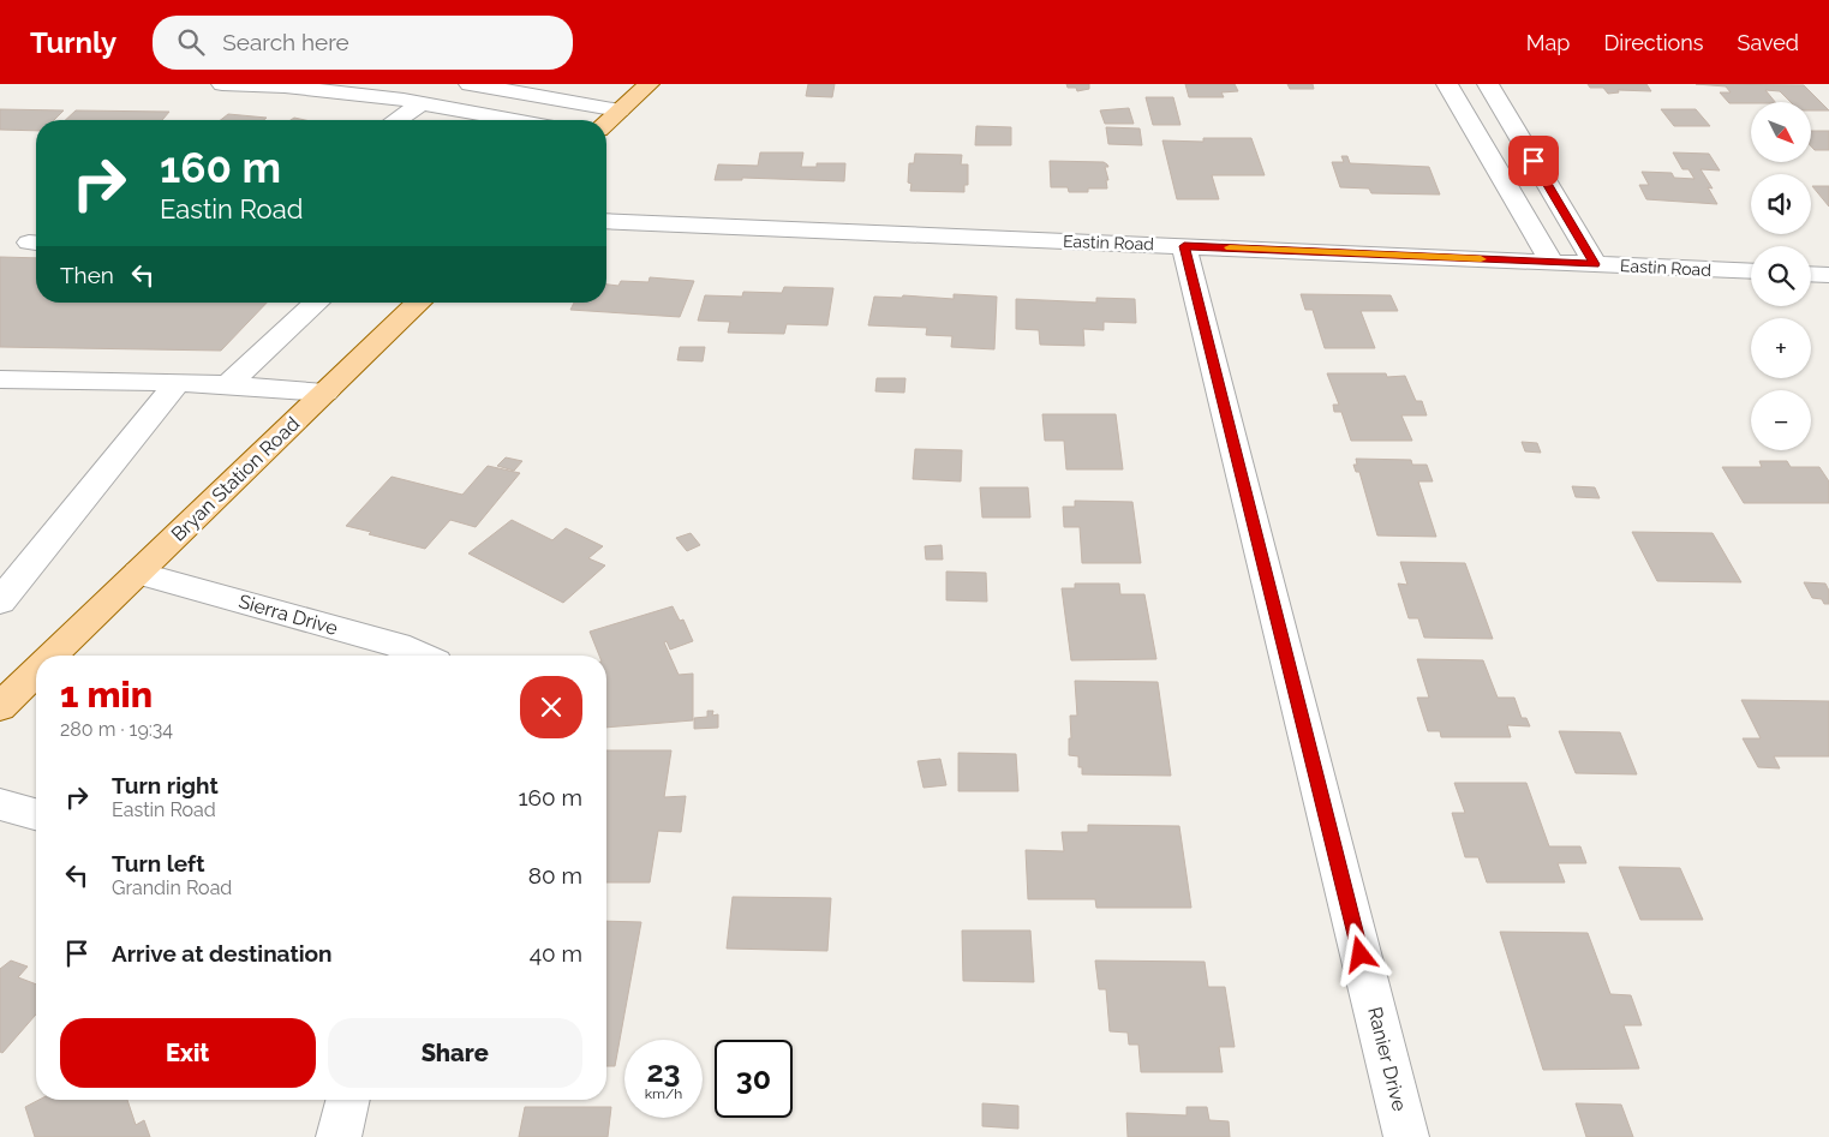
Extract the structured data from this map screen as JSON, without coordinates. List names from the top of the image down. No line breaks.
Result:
{"streets":{"main road":["Bryan Station Road"],"street":["Eastin Road","Sierra Drive","Ranier Drive"]},"crossings":[["Eastin Road","Ranier Drive"],["Bryan Station Road","Sierra Drive"]],"north":"bottom right","page":{"header":"Turnly","search":"Search here","nav":["Map","Directions","Saved"],"map_buttons":["+","−"],"turn":["160 m","Eastin Road"],"then":"Then","heading":["1 min","280 m · 19:34"],"list":[{"name":"Turn right","note":"Eastin Road","value":"160 m"},{"name":"Turn left","note":"Grandin Road","value":"80 m"},{"name":"Arrive at destination","value":"40 m"}],"buttons":["Exit","Share"],"speed":"23 km/h","limit":"30"}}
